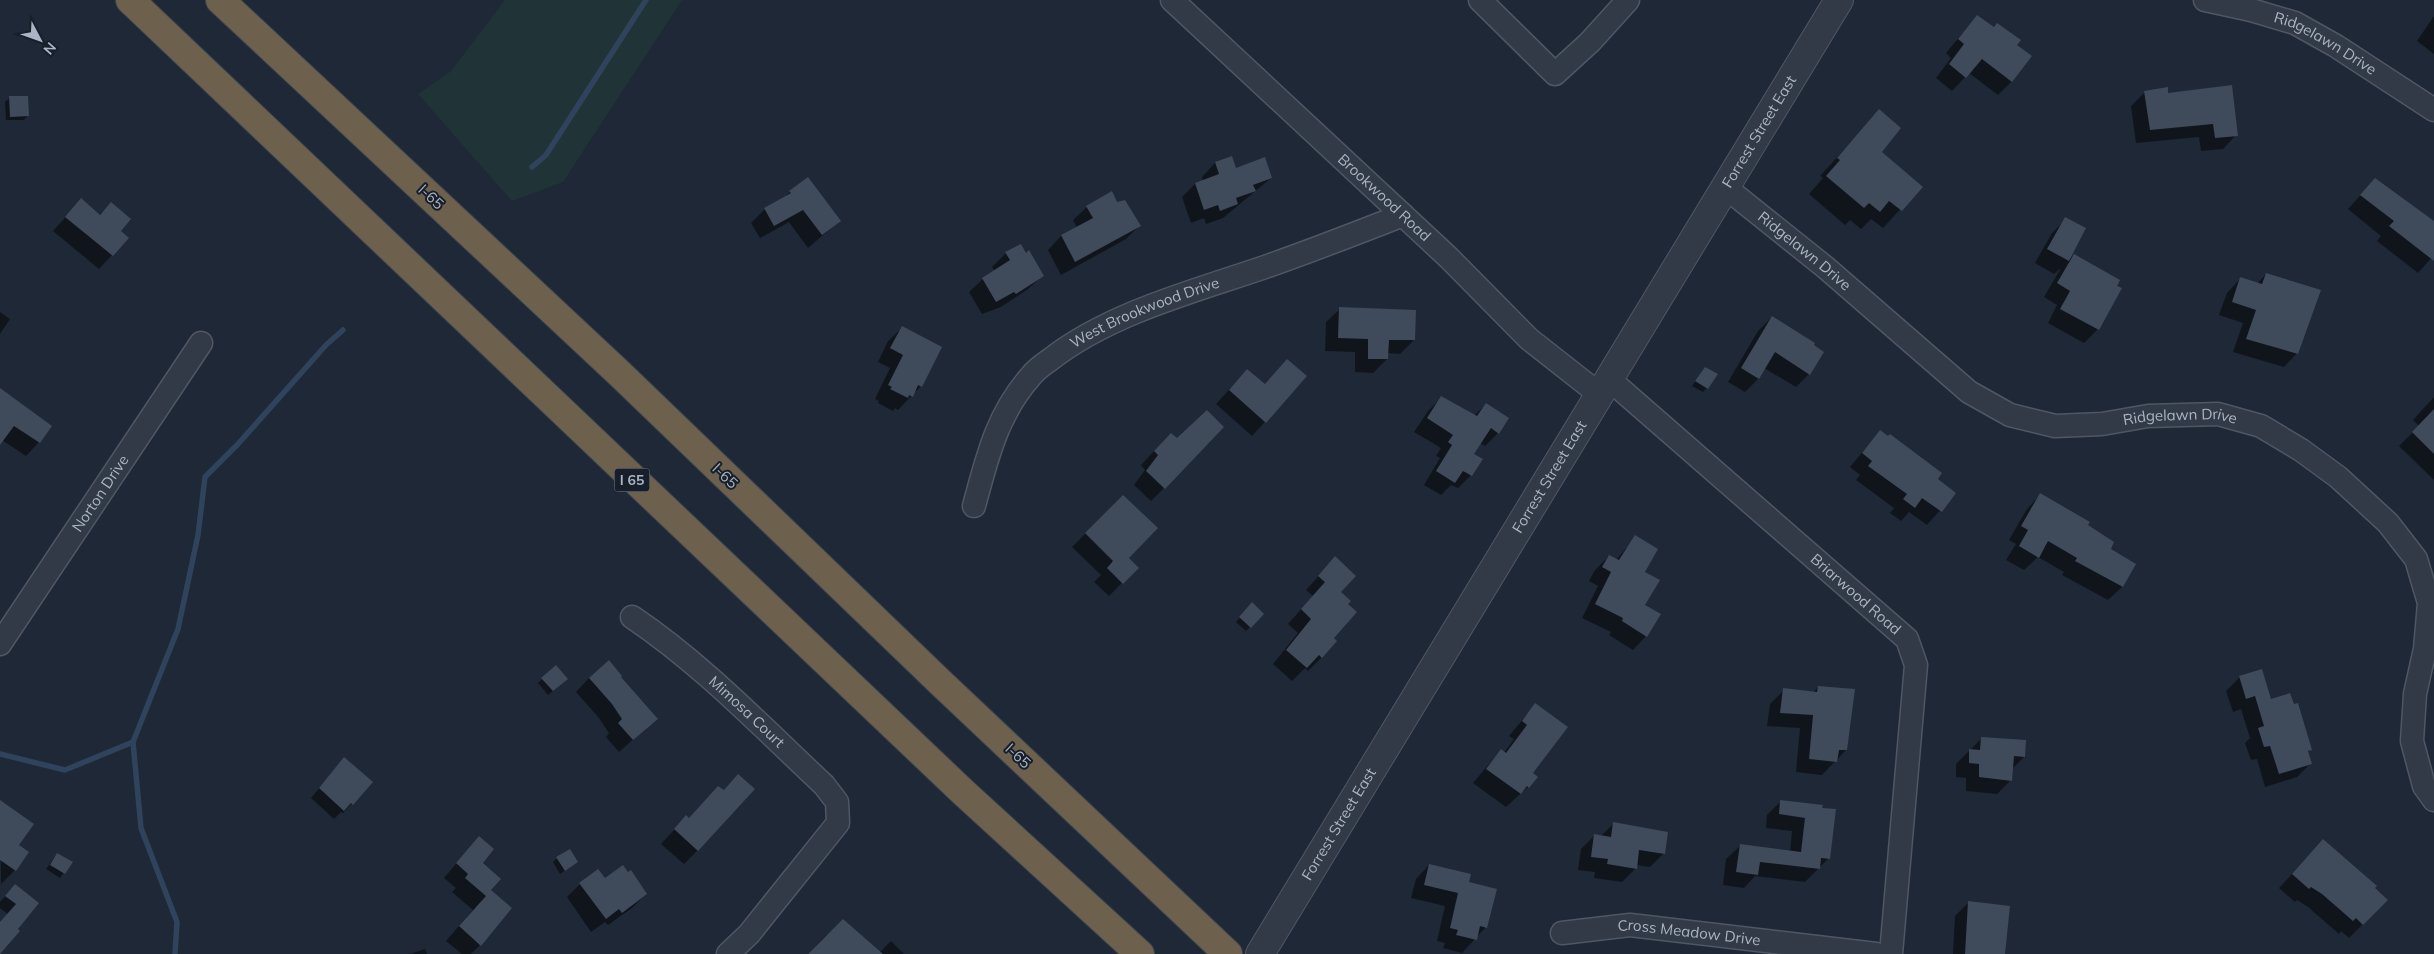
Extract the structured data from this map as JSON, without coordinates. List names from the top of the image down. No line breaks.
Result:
{"streets":{"highway":["I-65","I 65"],"street":["Ridgelawn Drive","Forrest Street East","Brookwood Road","West Brookwood Drive","Norton Drive","Briarwood Road","Mimosa Court","Cross Meadow Drive"]},"crossings":[["Ridgelawn Drive","Forrest Street East"],["Forrest Street East","Brookwood Road"],["Forrest Street East","Briarwood Road"],["Brookwood Road","West Brookwood Drive"],["Brookwood Road","Briarwood Road"]],"north":"bottom right"}
